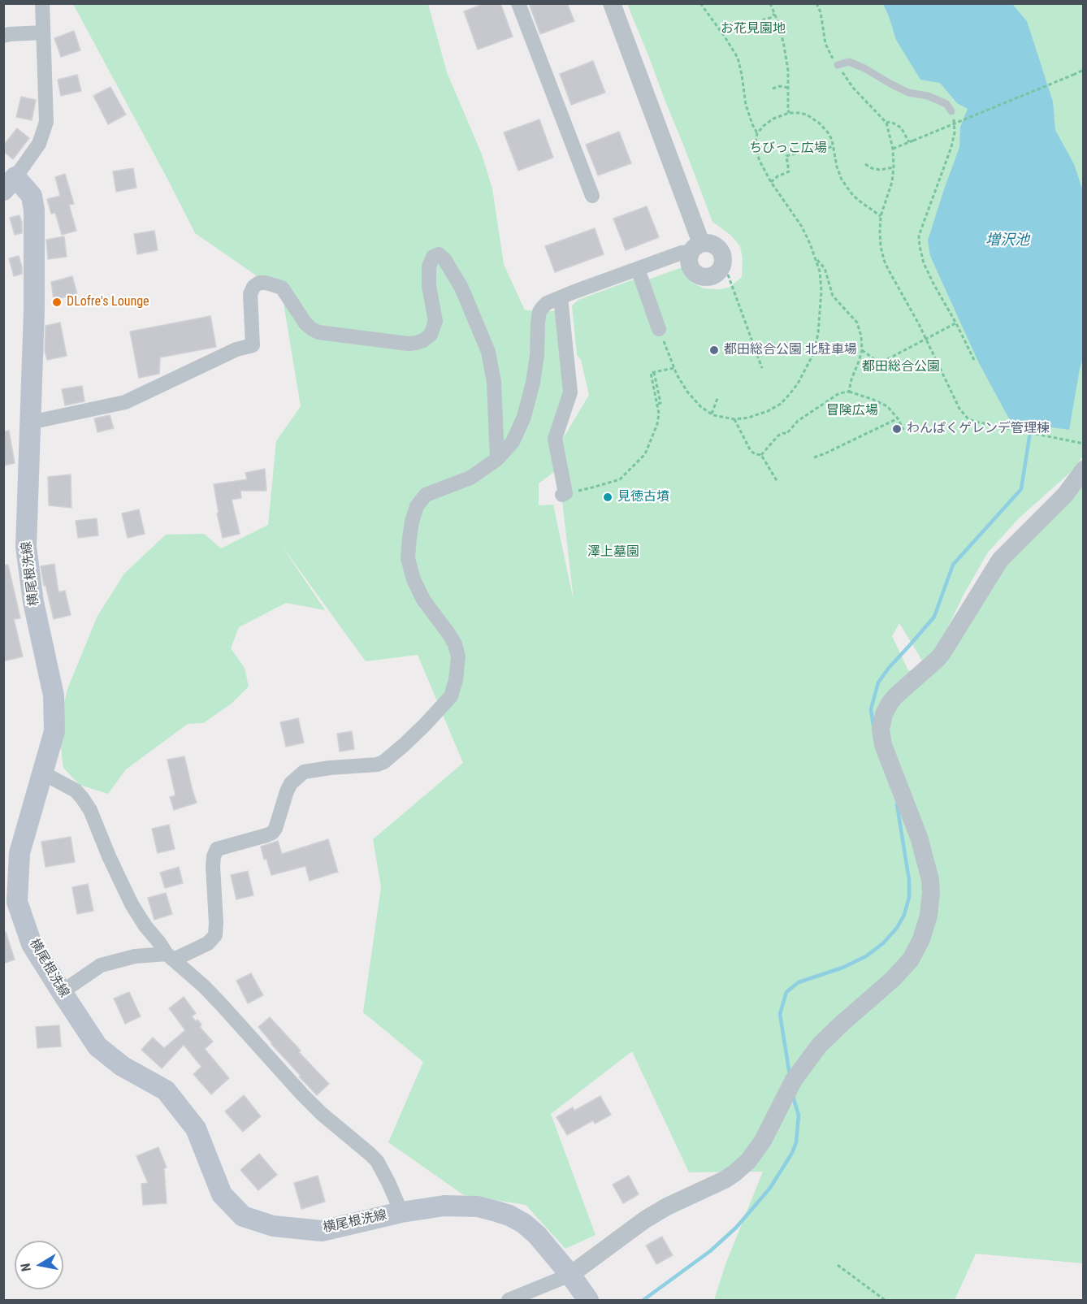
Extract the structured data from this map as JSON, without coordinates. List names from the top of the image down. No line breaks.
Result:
{"streets":{"main road":["横尾根洗線"]},"water":["増沢池"],"parks":["お花見園地","ちびっこ広場","都田総合公園","冒険広場","澤上墓園"],"places":["DLofre's Lounge","都田総合公園 北駐車場","わんぱくゲレンデ管理棟","見徳古墳"],"north":"left"}
